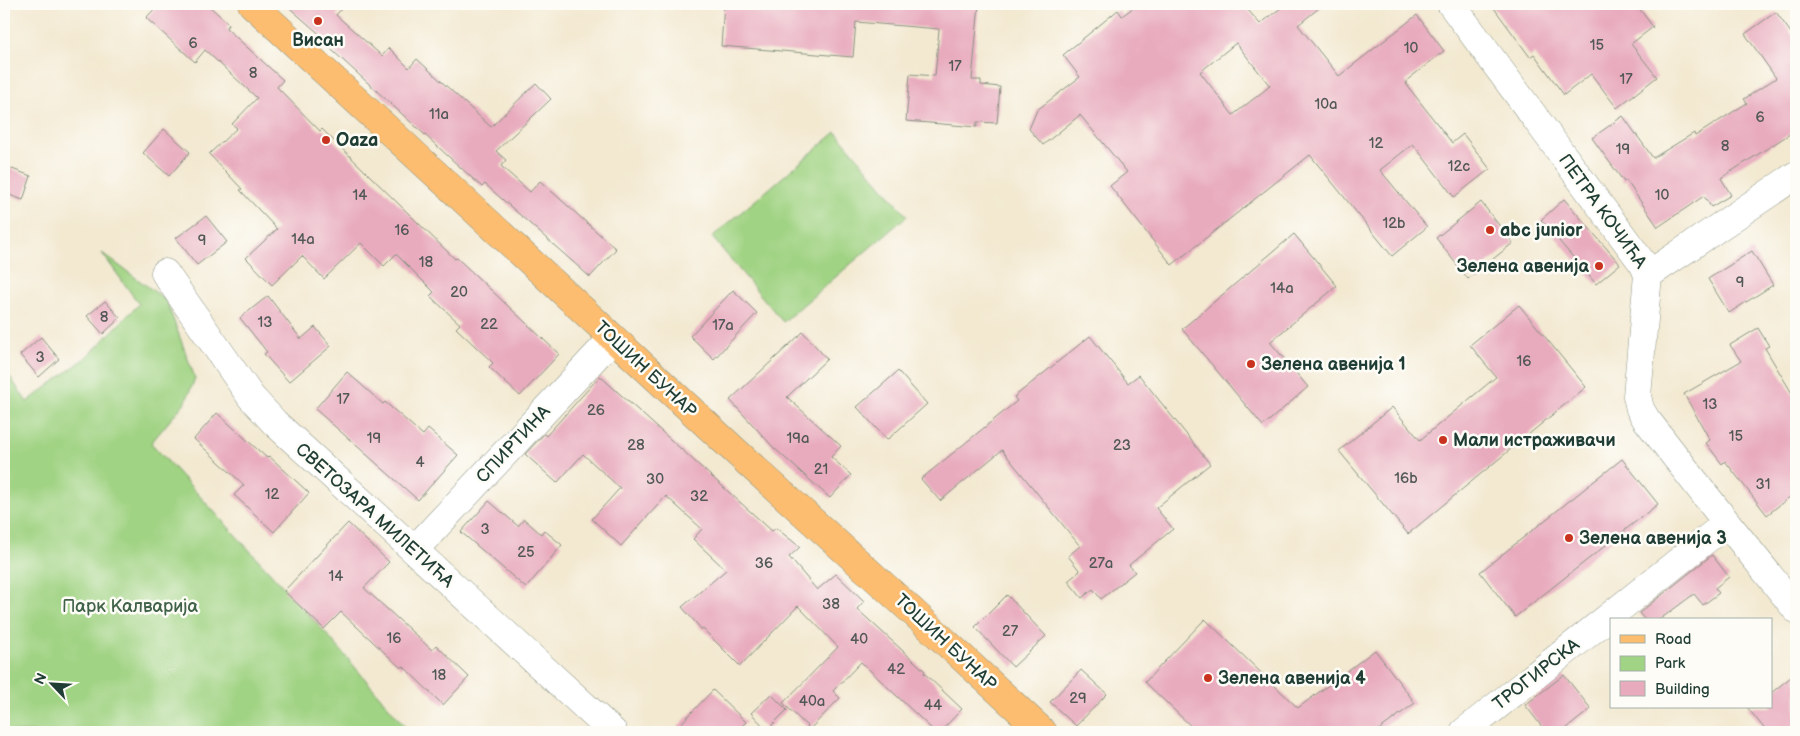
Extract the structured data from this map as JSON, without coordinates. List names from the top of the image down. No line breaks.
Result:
{"streets":{"main road":["ТОШИН БУНАР"],"street":["ПЕТРА КОЧИЋА","СПИРТИНА","СВЕТОЗАРА МИЛЕТИЋА","ТРОГИРСКА"]},"crossings":[["ПЕТРА КОЧИЋА","ТРОГИРСКА"],["ТОШИН БУНАР","СПИРТИНА"],["СПИРТИНА","СВЕТОЗАРА МИЛЕТИЋА"]],"parks":["Парк Калварија"],"places":["Висан","Oaza","abc junior","Зелена авенија","Зелена авенија 1","Мали истраживачи","Зелена авенија 3","Зелена авенија 4"],"house_numbers":["6","15","10","17","8","17","10a","11a","6","12","8","19","12c","14","10","12b","16","14a","9","18","9","14a","20","8","13","22","17a","3","16","17","13","26","15","19","19a","28","23","4","21","16b","30","31","12","32","3","25","36","27a","14","38","27","16","40","42","18","29","40a","44"],"legend":["Road","Park","Building"],"north":"top left"}
